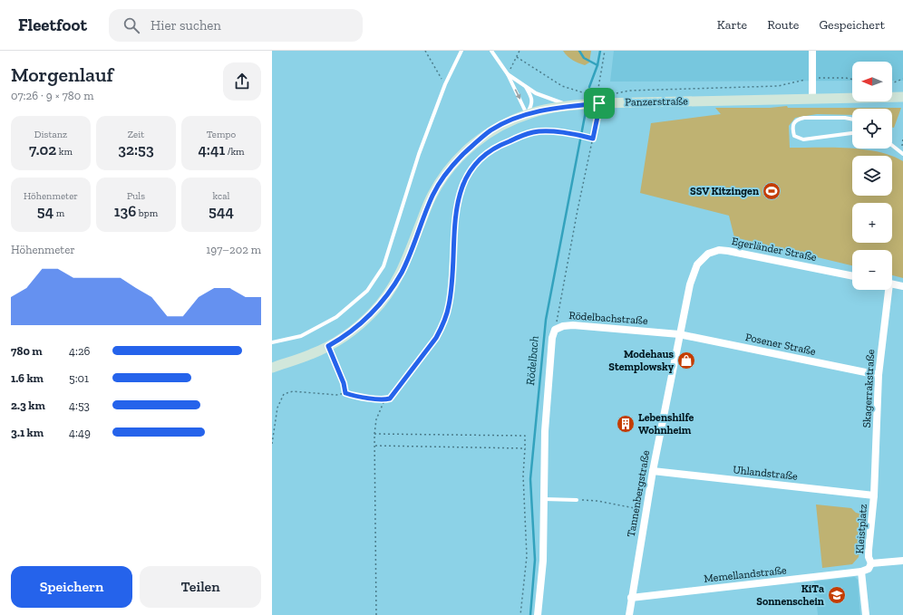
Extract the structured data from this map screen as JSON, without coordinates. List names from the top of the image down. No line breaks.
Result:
{"streets":{"main road":["Panzerstraße"],"street":["Egerländer Straße","Rödelbachstraße","Posener Straße","Skagerrakstraße","Uhlandstraße","Tannenbergstraße","Kleistplatz","Memellandstraße"]},"crossings":[["Egerländer Straße","Rödelbachstraße"],["Egerländer Straße","Posener Straße"],["Egerländer Straße","Tannenbergstraße"],["Rödelbachstraße","Posener Straße"],["Rödelbachstraße","Tannenbergstraße"],["Posener Straße","Skagerrakstraße"],["Posener Straße","Tannenbergstraße"],["Skagerrakstraße","Uhlandstraße"],["Skagerrakstraße","Kleistplatz"],["Uhlandstraße","Tannenbergstraße"],["Uhlandstraße","Kleistplatz"],["Tannenbergstraße","Memellandstraße"]],"water":["Rödelbach"],"places":{"sports":["SSV Kitzingen"],"shop":["Modehaus Stemplowsky"],"building":["Lebenshilfe Wohnheim"],"school or university":["KiTa Sonnenschein"]},"north":"left","page":{"header":"Fleetfoot","search":"Hier suchen","nav":["Karte","Route","Gespeichert"],"heading":["Morgenlauf","07:26 · 9 × 780 m"],"map_buttons":["+","−"],"stats":[["Distanz","7.02 km"],["Zeit","32:53"],["Tempo","4:41 /km"],["Höhenmeter","54 m"],["Puls","136 bpm"],["kcal","544"]],"chart":["Höhenmeter","197–202 m"],"list":[{"name":"780 m","note":"4:26"},{"name":"1.6 km","note":"5:01"},{"name":"2.3 km","note":"4:53"},{"name":"3.1 km","note":"4:49"}],"buttons":["Speichern","Teilen"]}}
